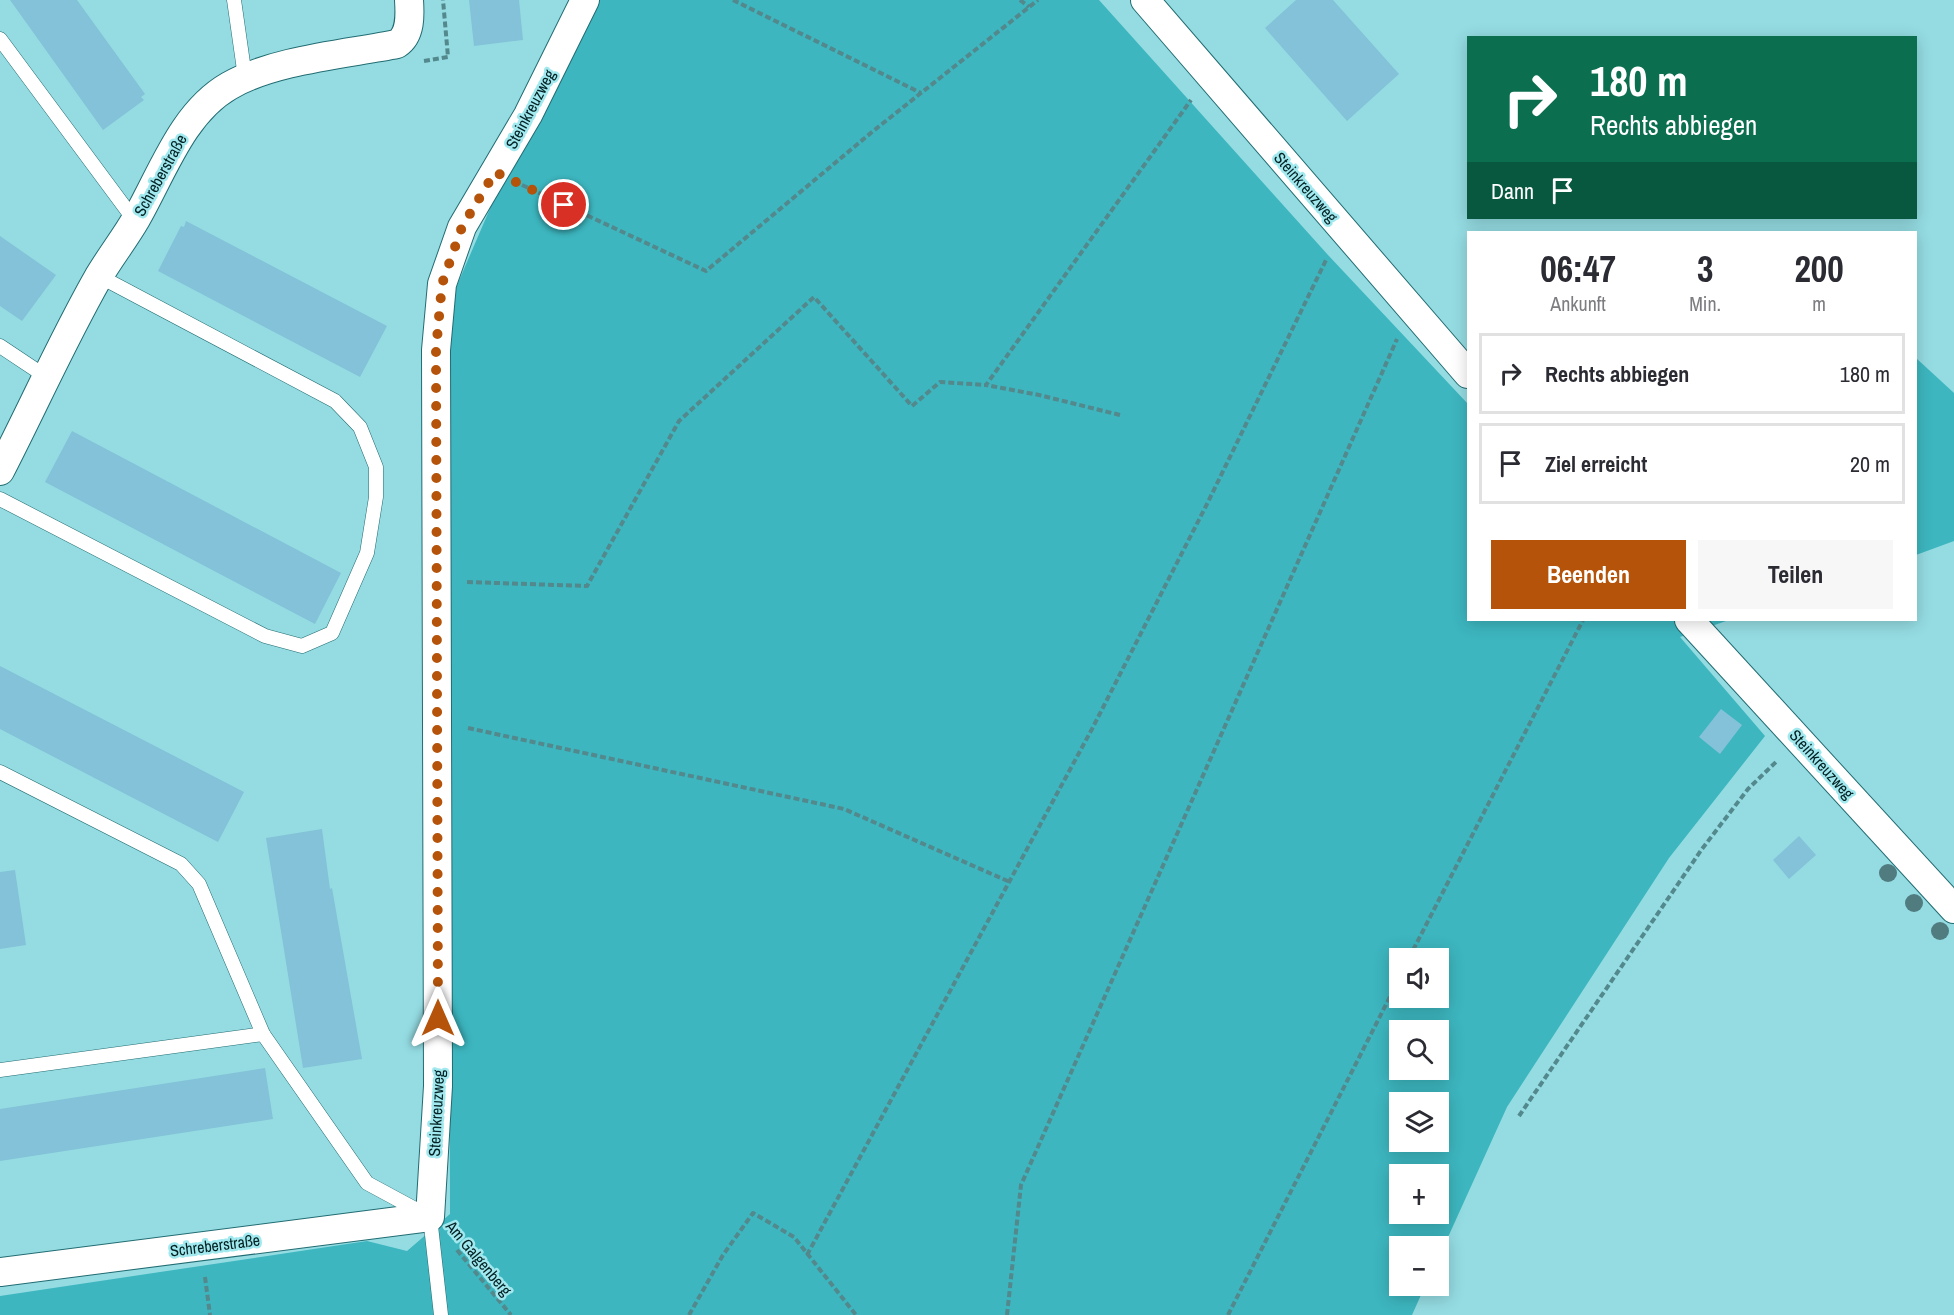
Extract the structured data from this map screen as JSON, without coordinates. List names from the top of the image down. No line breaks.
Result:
{"streets":{"street":["Steinkreuzweg","Schreberstraße"],"path":["Am Galgenberg"]},"crossings":[["Steinkreuzweg","Schreberstraße"],["Steinkreuzweg","Am Galgenberg"],["Schreberstraße","Am Galgenberg"]],"page":{"turn":["180 m","Rechts abbiegen"],"then":"Dann","eta":["06:47","Ankunft","3","Min.","200","m"],"list":[{"name":"Rechts abbiegen","value":"180 m"},{"name":"Ziel erreicht","value":"20 m"}],"buttons":["Beenden","Teilen"],"map_buttons":["+","−"]}}
